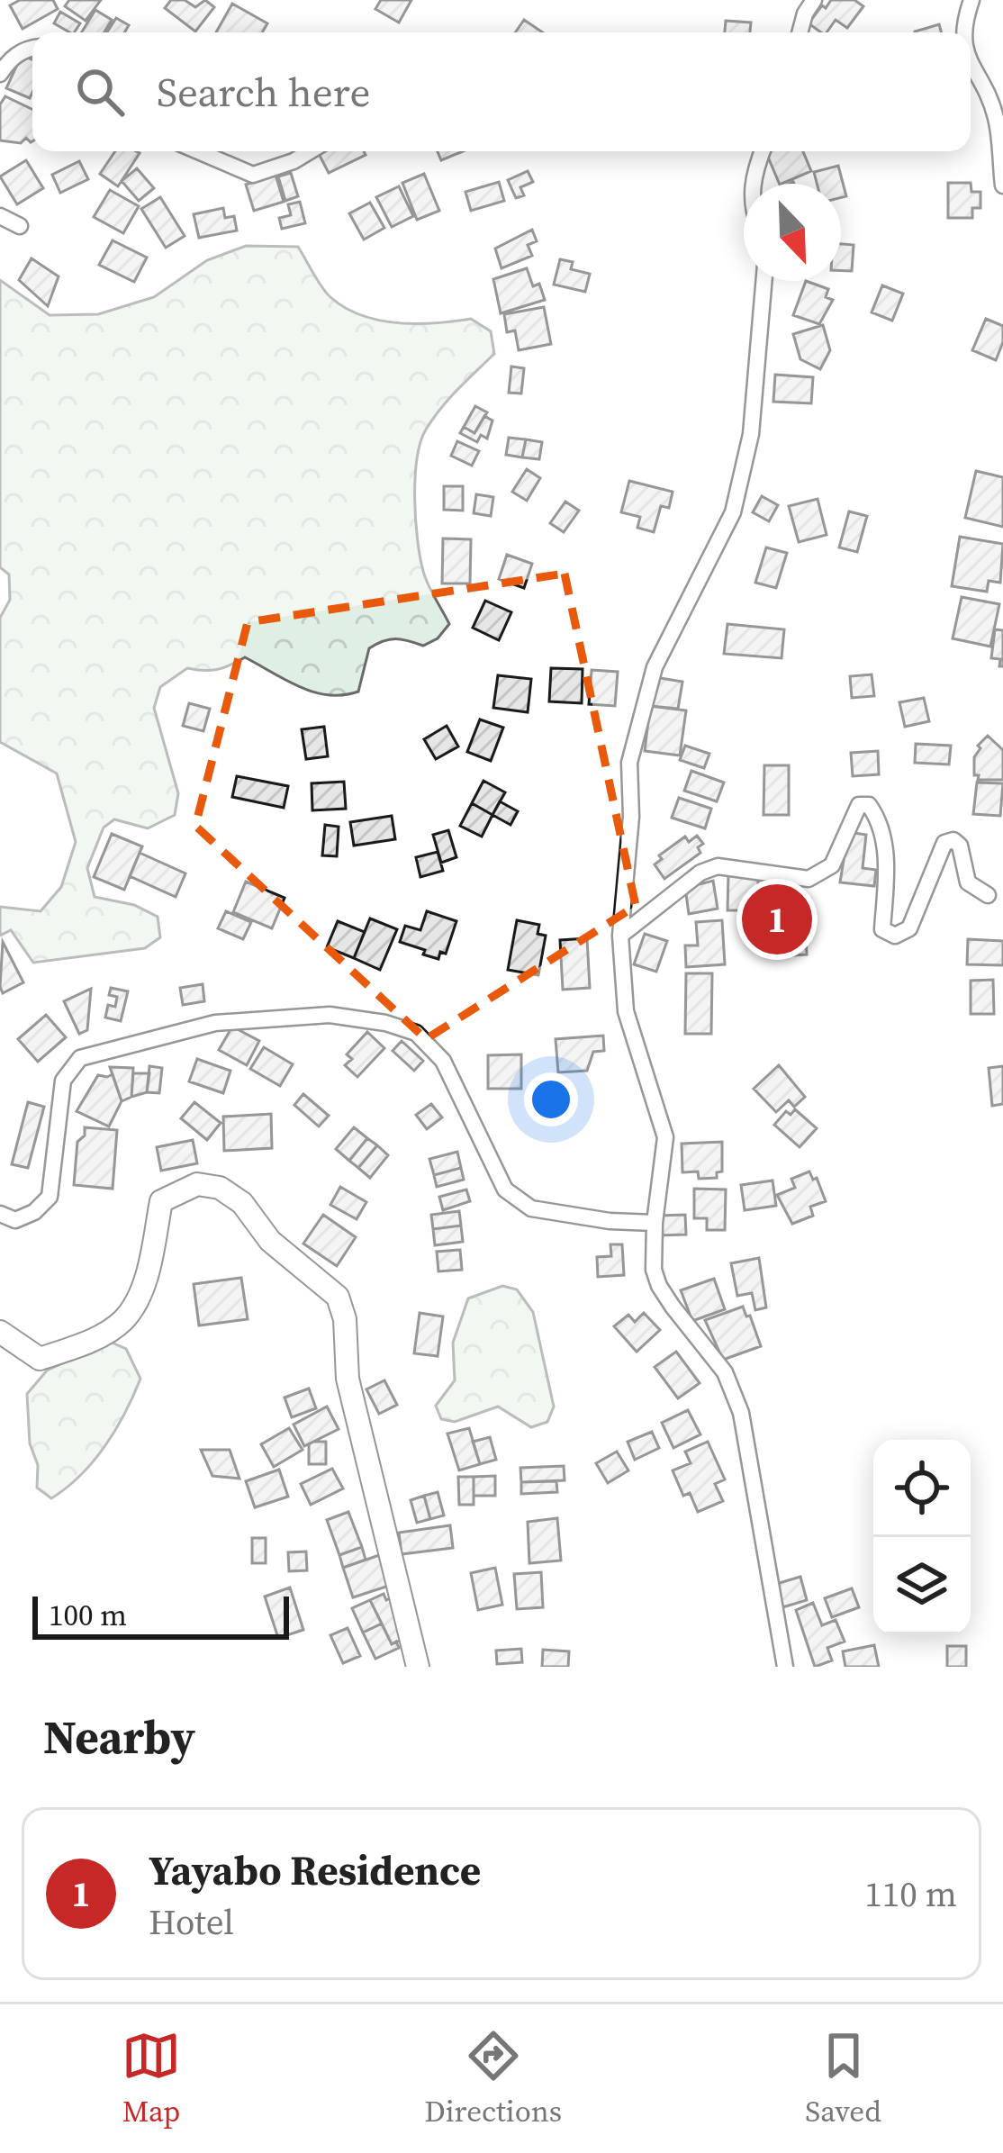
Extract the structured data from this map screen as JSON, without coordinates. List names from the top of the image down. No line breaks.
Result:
{"scale_bar":"100 m","north":"bottom right","page":{"search":"Search here","pins":"1","scale":"100 m","heading":"Nearby","list":[{"mark":"1","name":"Yayabo Residence","note":"Hotel","value":"110 m"}],"nav":["Map","Directions","Saved"]}}
